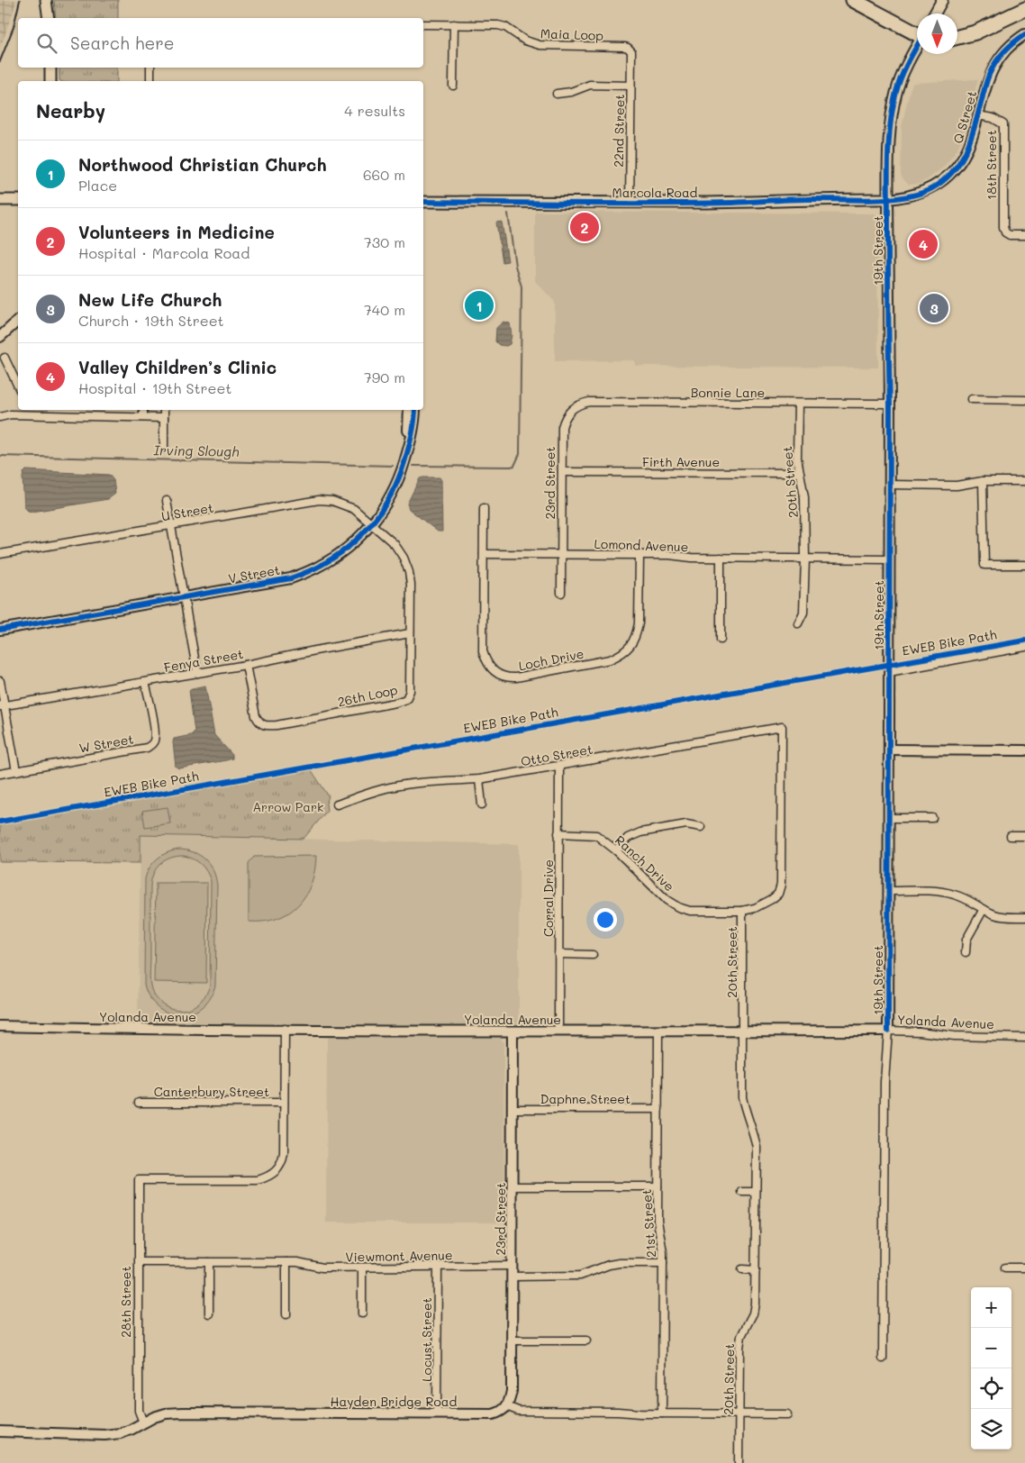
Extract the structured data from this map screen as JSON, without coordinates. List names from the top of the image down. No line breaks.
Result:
{"streets":{"main road":["Marcola Road"],"street":["Maia Loop","Q Street","22nd Street","18th Street","19th Street","Bonnie Lane","Firth Avenue","20th Street","23rd Street","U Street","Lomond Avenue","V Street","Loch Drive","Fenya Street","26th Loop","W Street","Otto Street","Ranch Drive","Corral Drive","Yolanda Avenue","Canterbury Street","Daphne Street","21st Street","Viewmont Avenue","28th Street","Locust Street","Hayden Bridge Road"],"cycle path":["EWEB Bike Path"]},"crossings":[["Maia Loop","22nd Street"],["Q Street","18th Street"],["Q Street","Marcola Road"],["Q Street","19th Street"],["22nd Street","Marcola Road"],["Marcola Road","19th Street"],["19th Street","Bonnie Lane"],["19th Street","Lomond Avenue"],["19th Street","Yolanda Avenue"],["Bonnie Lane","20th Street"],["Bonnie Lane","23rd Street"],["Firth Avenue","20th Street"],["Firth Avenue","23rd Street"],["20th Street","Lomond Avenue"],["20th Street","Otto Street"],["20th Street","Ranch Drive"],["20th Street","Yolanda Avenue"],["23rd Street","Lomond Avenue"],["23rd Street","Yolanda Avenue"],["23rd Street","Daphne Street"],["23rd Street","Viewmont Avenue"],["23rd Street","Hayden Bridge Road"],["U Street","V Street"],["U Street","26th Loop"],["Lomond Avenue","Loch Drive"],["V Street","26th Loop"],["Fenya Street","26th Loop"],["Fenya Street","W Street"],["Otto Street","Corral Drive"],["Ranch Drive","Corral Drive"],["Corral Drive","Yolanda Avenue"],["Yolanda Avenue","21st Street"],["Canterbury Street","28th Street"],["Daphne Street","21st Street"],["Viewmont Avenue","28th Street"],["Viewmont Avenue","Locust Street"],["28th Street","Hayden Bridge Road"],["Locust Street","Hayden Bridge Road"]],"water":["Irving Slough"],"parks":["Arrow Park"],"north":"bottom","page":{"search":"Search here","heading":["Nearby","4 results"],"list":[{"mark":"1","name":"Northwood Christian Church","note":"Place","value":"660 m"},{"mark":"2","name":"Volunteers in Medicine","note":"Hospital · Marcola Road","value":"730 m"},{"mark":"3","name":"New Life Church","note":"Church · 19th Street","value":"740 m"},{"mark":"4","name":"Valley Children’s Clinic","note":"Hospital · 19th Street","value":"790 m"}],"pins":["2","4","1","3"],"map_buttons":["+","−"]}}
